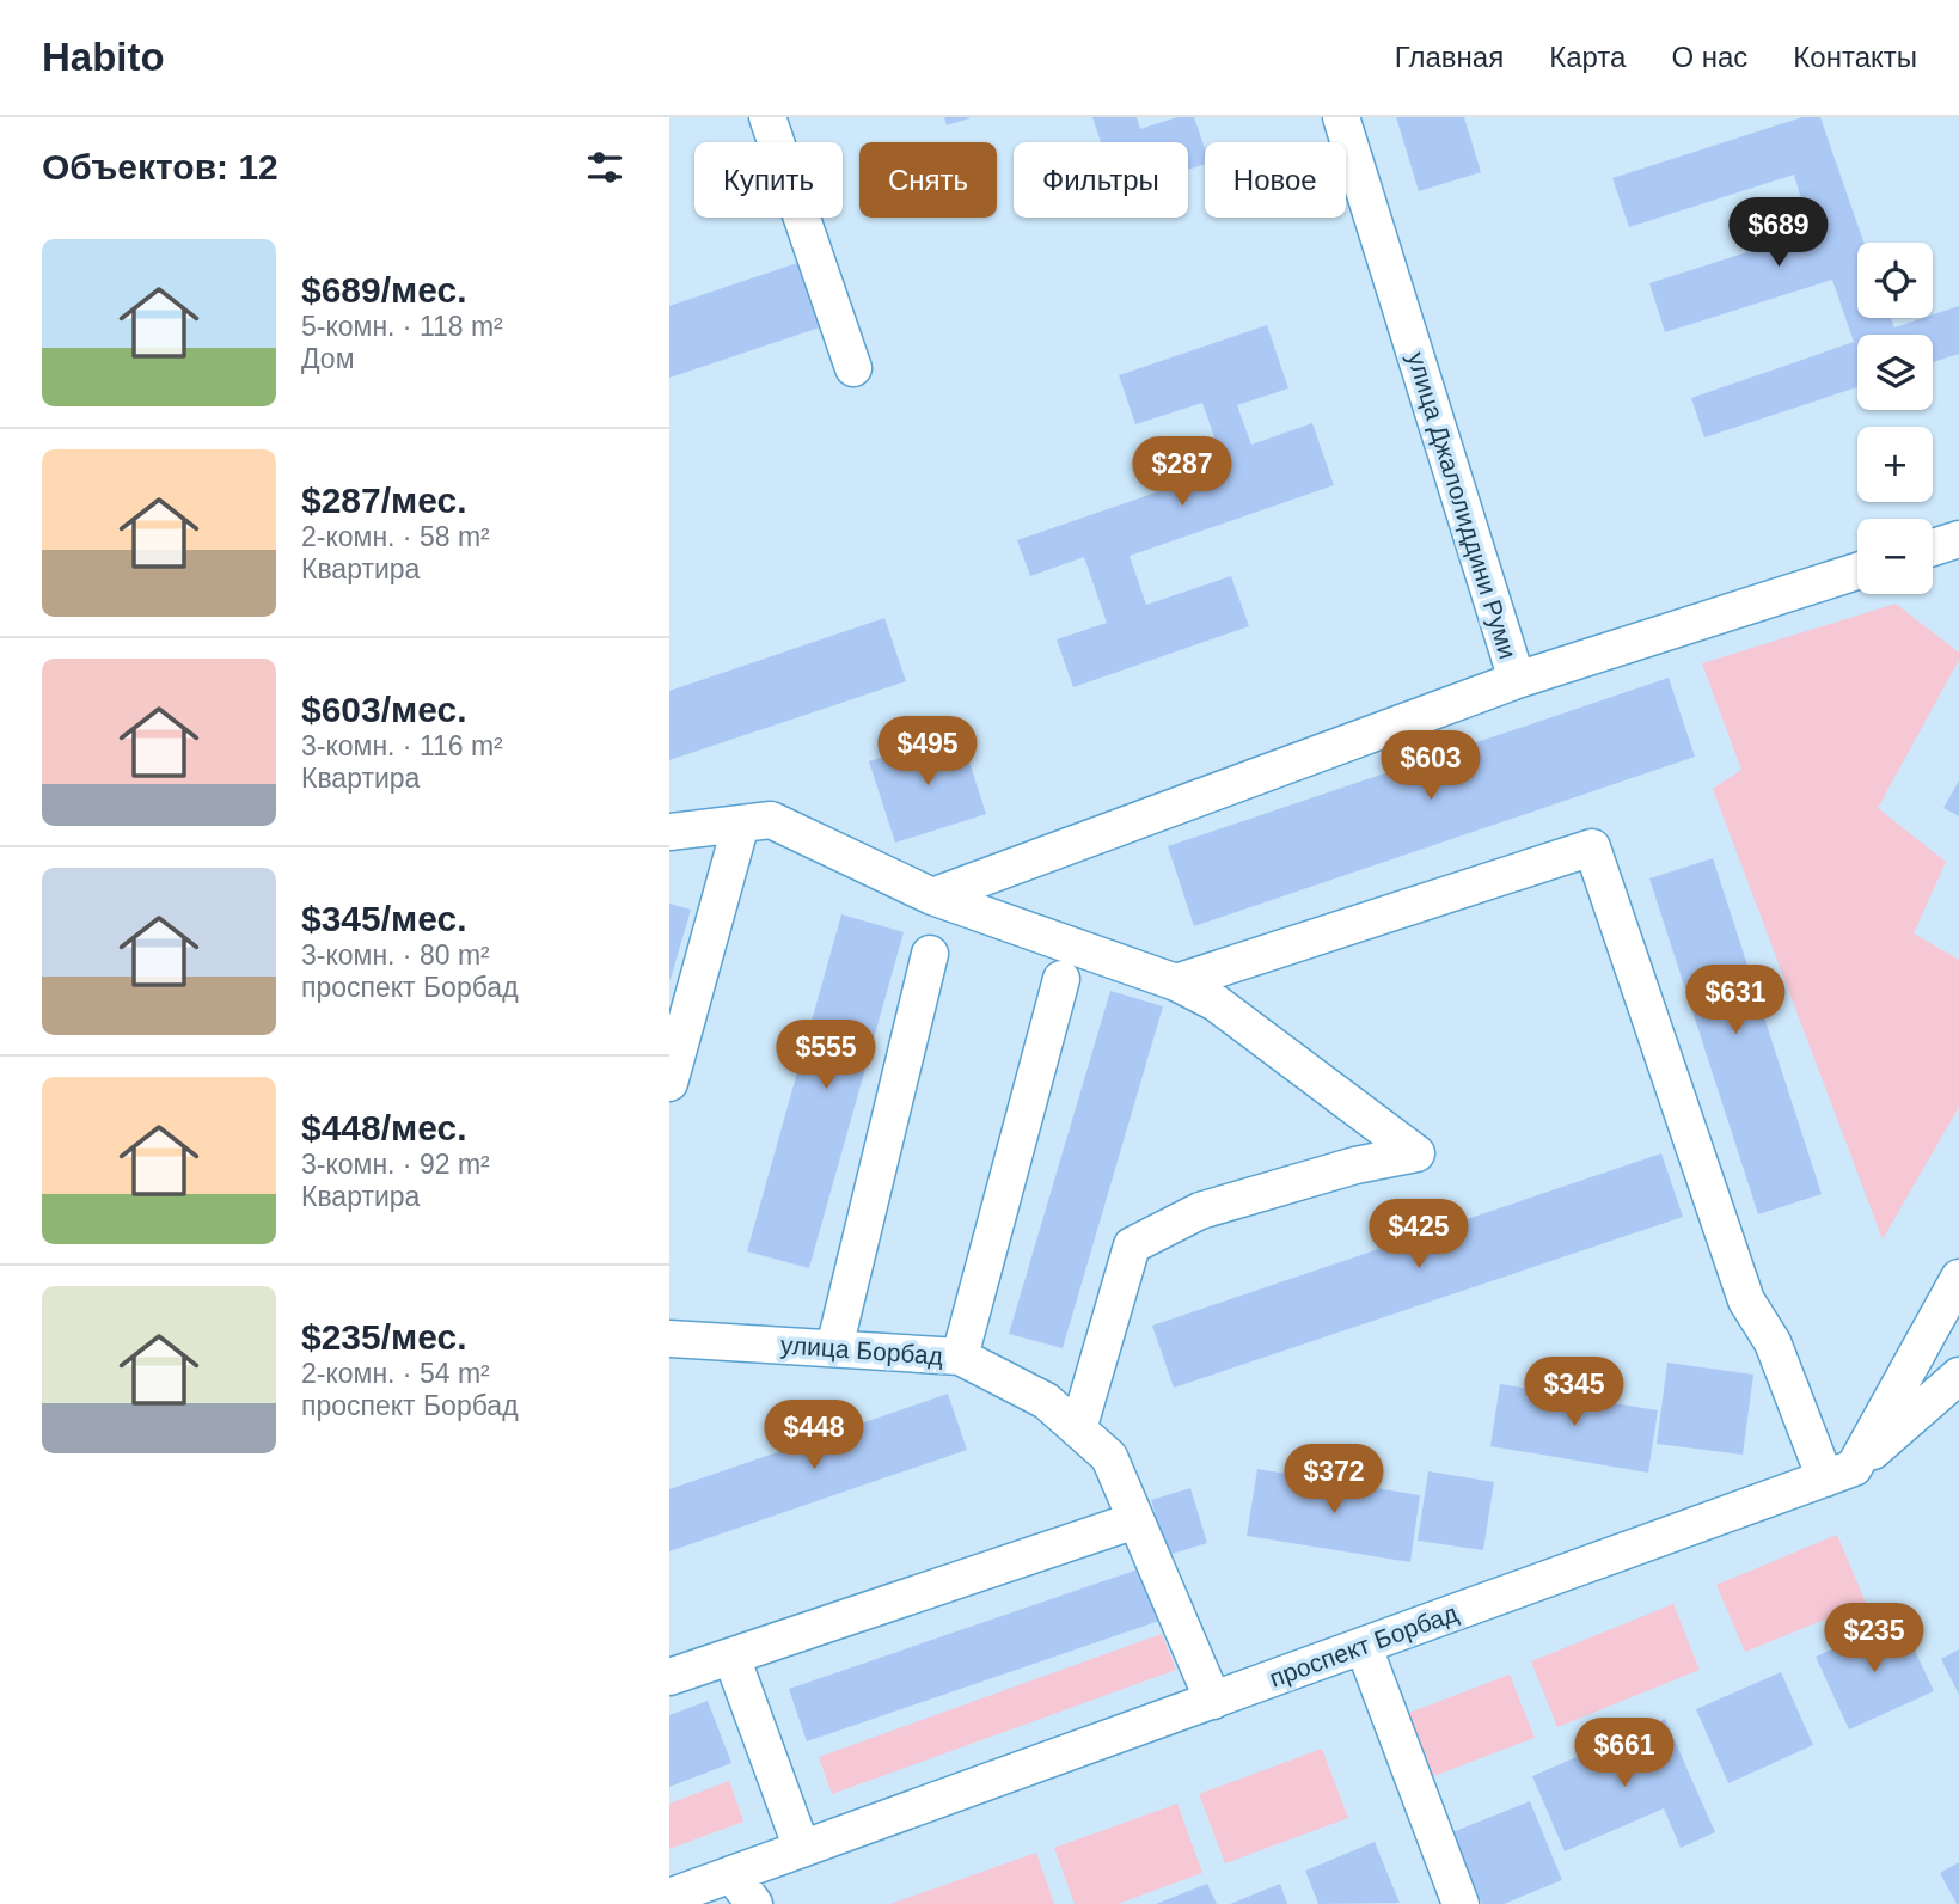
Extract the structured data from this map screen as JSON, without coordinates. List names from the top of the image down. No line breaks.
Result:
{"streets":{"street":["улица Джалолиддини Руми","улица Борбад","проспект Борбад"]},"crossings":[["улица Борбад","проспект Борбад"]],"page":{"header":"Habito","nav":["Главная","Карта","О нас","Контакты"],"heading":"Объектов: 12","chip":["Купить","Снять","Фильтры","Новое"],"price":["$689","$287","$495","$603","$631","$555","$425","$345","$448","$372","$235","$661"],"list":[{"name":"$689/мес.","note":"5-комн. · 118 m² · Дом"},{"name":"$287/мес.","note":"2-комн. · 58 m² · Квартира"},{"name":"$603/мес.","note":"3-комн. · 116 m² · Квартира"},{"name":"$345/мес.","note":"3-комн. · 80 m² · проспект Борбад"},{"name":"$448/мес.","note":"3-комн. · 92 m² · Квартира"},{"name":"$235/мес.","note":"2-комн. · 54 m² · проспект Борбад"}],"map_buttons":["+","−"]}}
